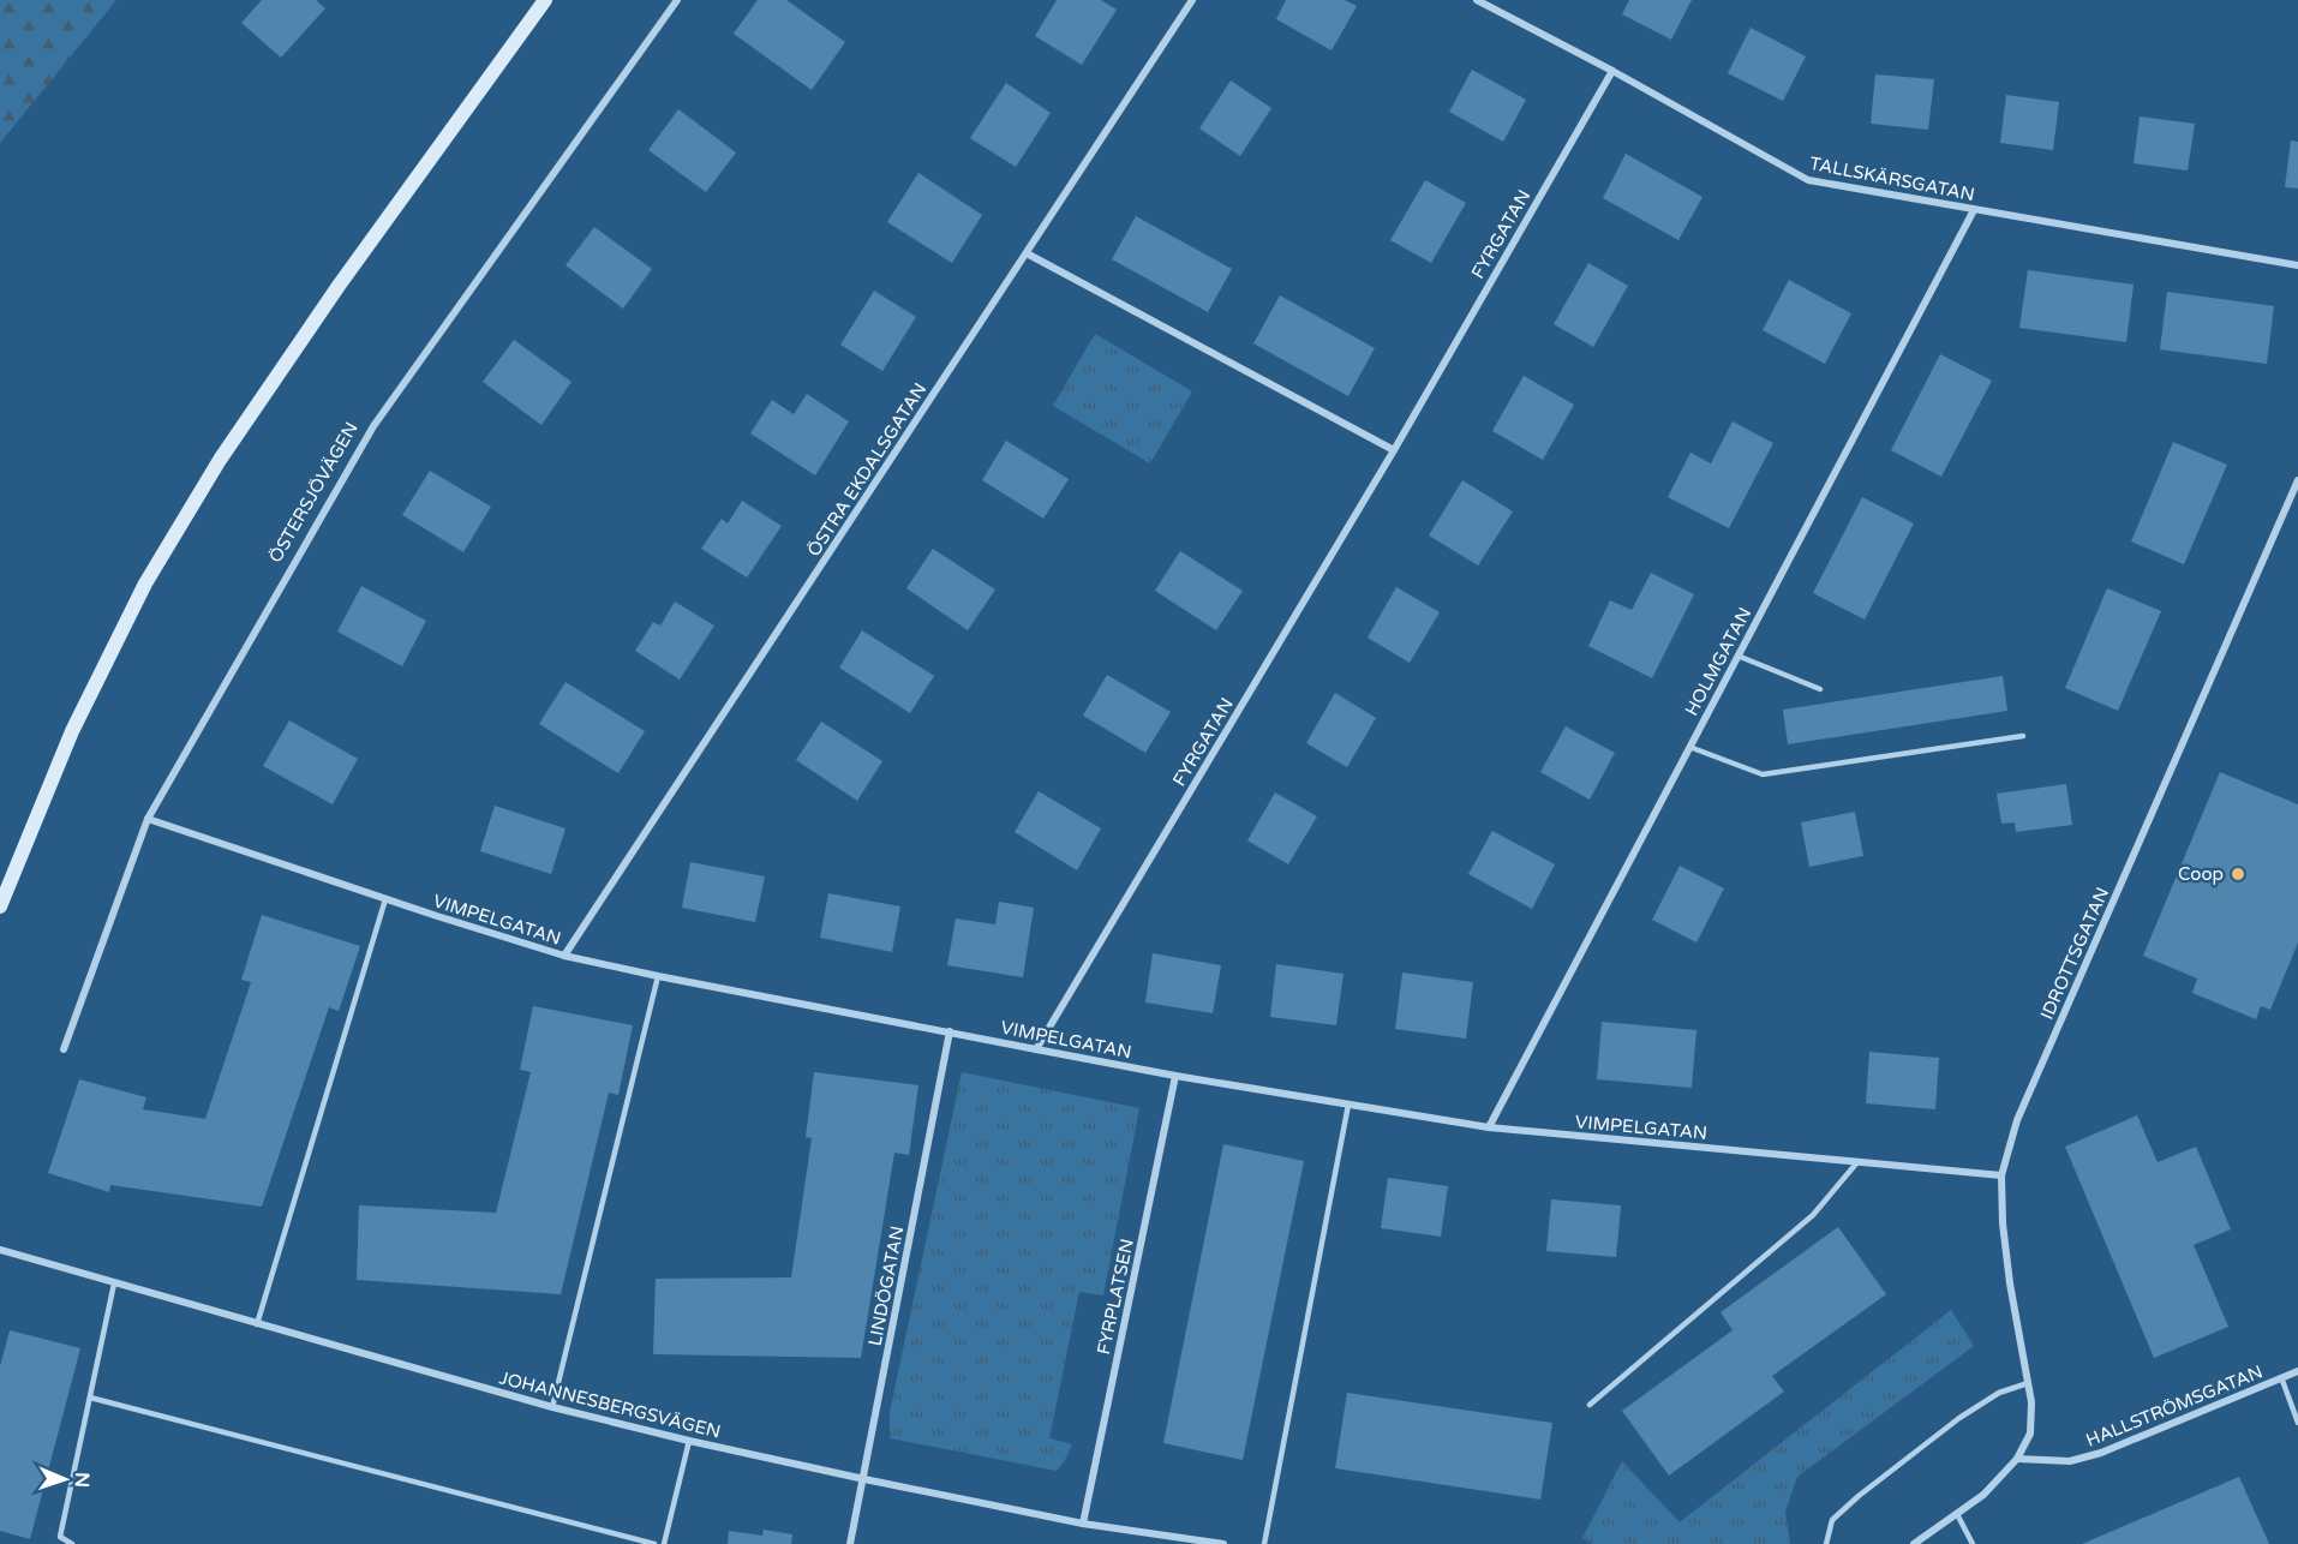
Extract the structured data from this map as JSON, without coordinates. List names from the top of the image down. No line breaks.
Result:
{"streets":{"street":["TALLSKÄRSGATAN","FYRGATAN","ÖSTRA EKDALSGATAN","ÖSTERSJÖVÄGEN","HOLMGATAN","VIMPELGATAN","IDROTTSGATAN","LINDÖGATAN","FYRPLATSEN","JOHANNESBERGSVÄGEN","HALLSTRÖMSGATAN"]},"crossings":[["TALLSKÄRSGATAN","FYRGATAN"],["TALLSKÄRSGATAN","HOLMGATAN"],["FYRGATAN","VIMPELGATAN"],["ÖSTRA EKDALSGATAN","VIMPELGATAN"],["ÖSTERSJÖVÄGEN","VIMPELGATAN"],["HOLMGATAN","VIMPELGATAN"],["VIMPELGATAN","IDROTTSGATAN"],["VIMPELGATAN","LINDÖGATAN"],["VIMPELGATAN","FYRPLATSEN"],["IDROTTSGATAN","HALLSTRÖMSGATAN"],["LINDÖGATAN","JOHANNESBERGSVÄGEN"],["FYRPLATSEN","JOHANNESBERGSVÄGEN"]],"places":["Coop"],"north":"right"}
